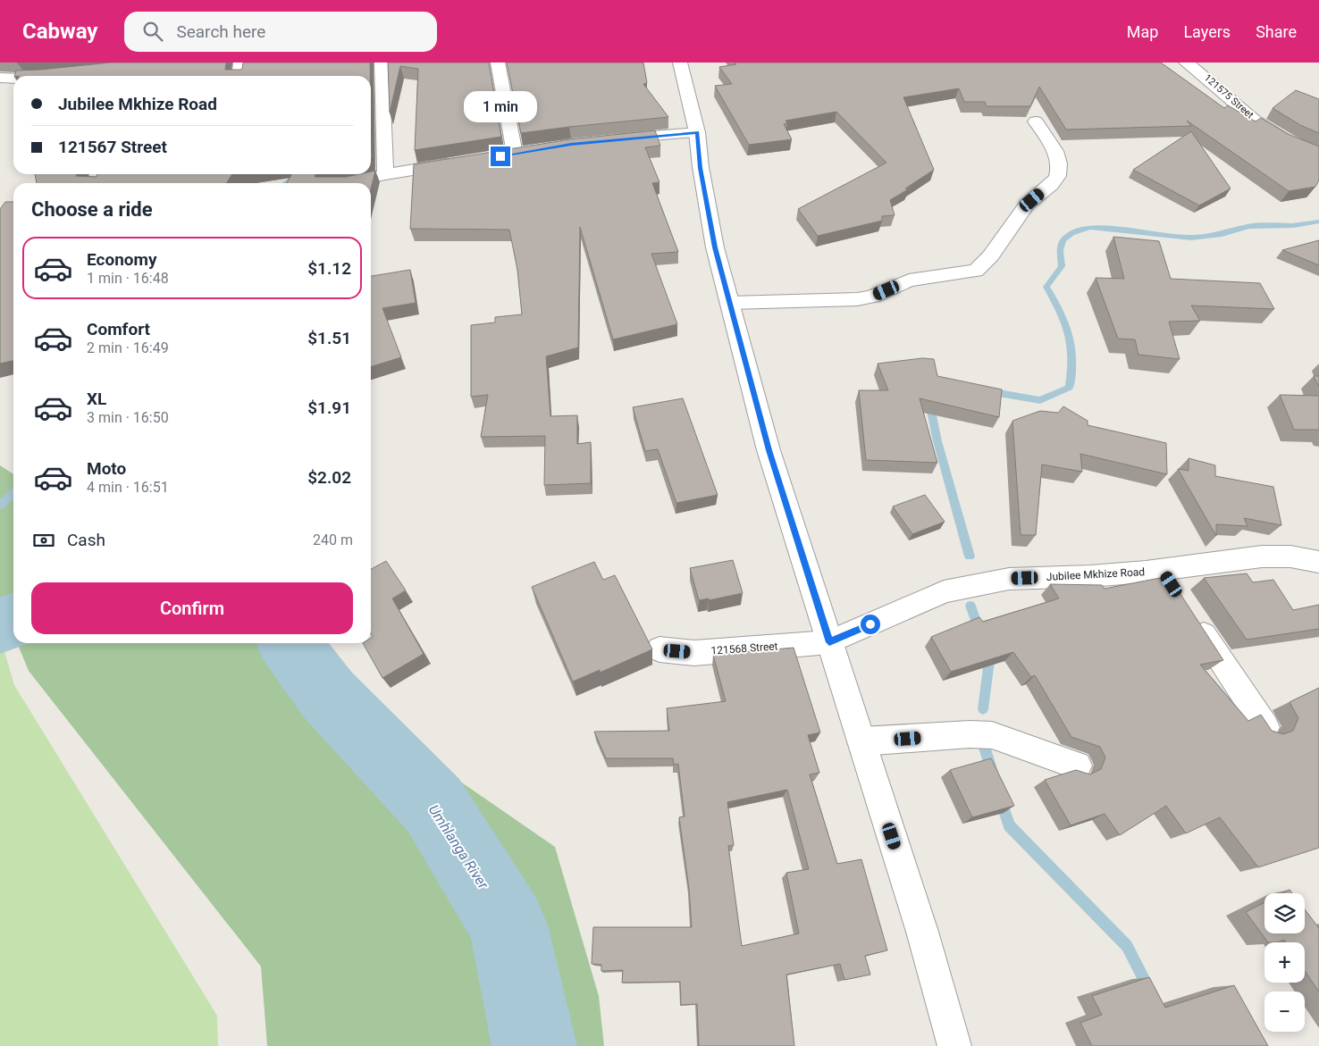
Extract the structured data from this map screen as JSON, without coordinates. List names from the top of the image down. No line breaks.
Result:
{"streets":{"street":["121575 Street","Jubilee Mkhize Road","121568 Street"]},"crossings":[["Jubilee Mkhize Road","121568 Street"]],"water":["Umhlanga River"],"page":{"header":"Cabway","search":"Search here","nav":["Map","Layers","Share"],"banner":["Jubilee Mkhize Road","121567 Street"],"bubble":"1 min","heading":"Choose a ride","list":[{"name":"Economy","note":"1 min · 16:48","value":"$1.12"},{"name":"Comfort","note":"2 min · 16:49","value":"$1.51"},{"name":"XL","note":"3 min · 16:50","value":"$1.91"},{"name":"Moto","note":"4 min · 16:51","value":"$2.02"}],"pay":["Cash","240 m"],"buttons":"Confirm","map_buttons":["+","−"]}}
